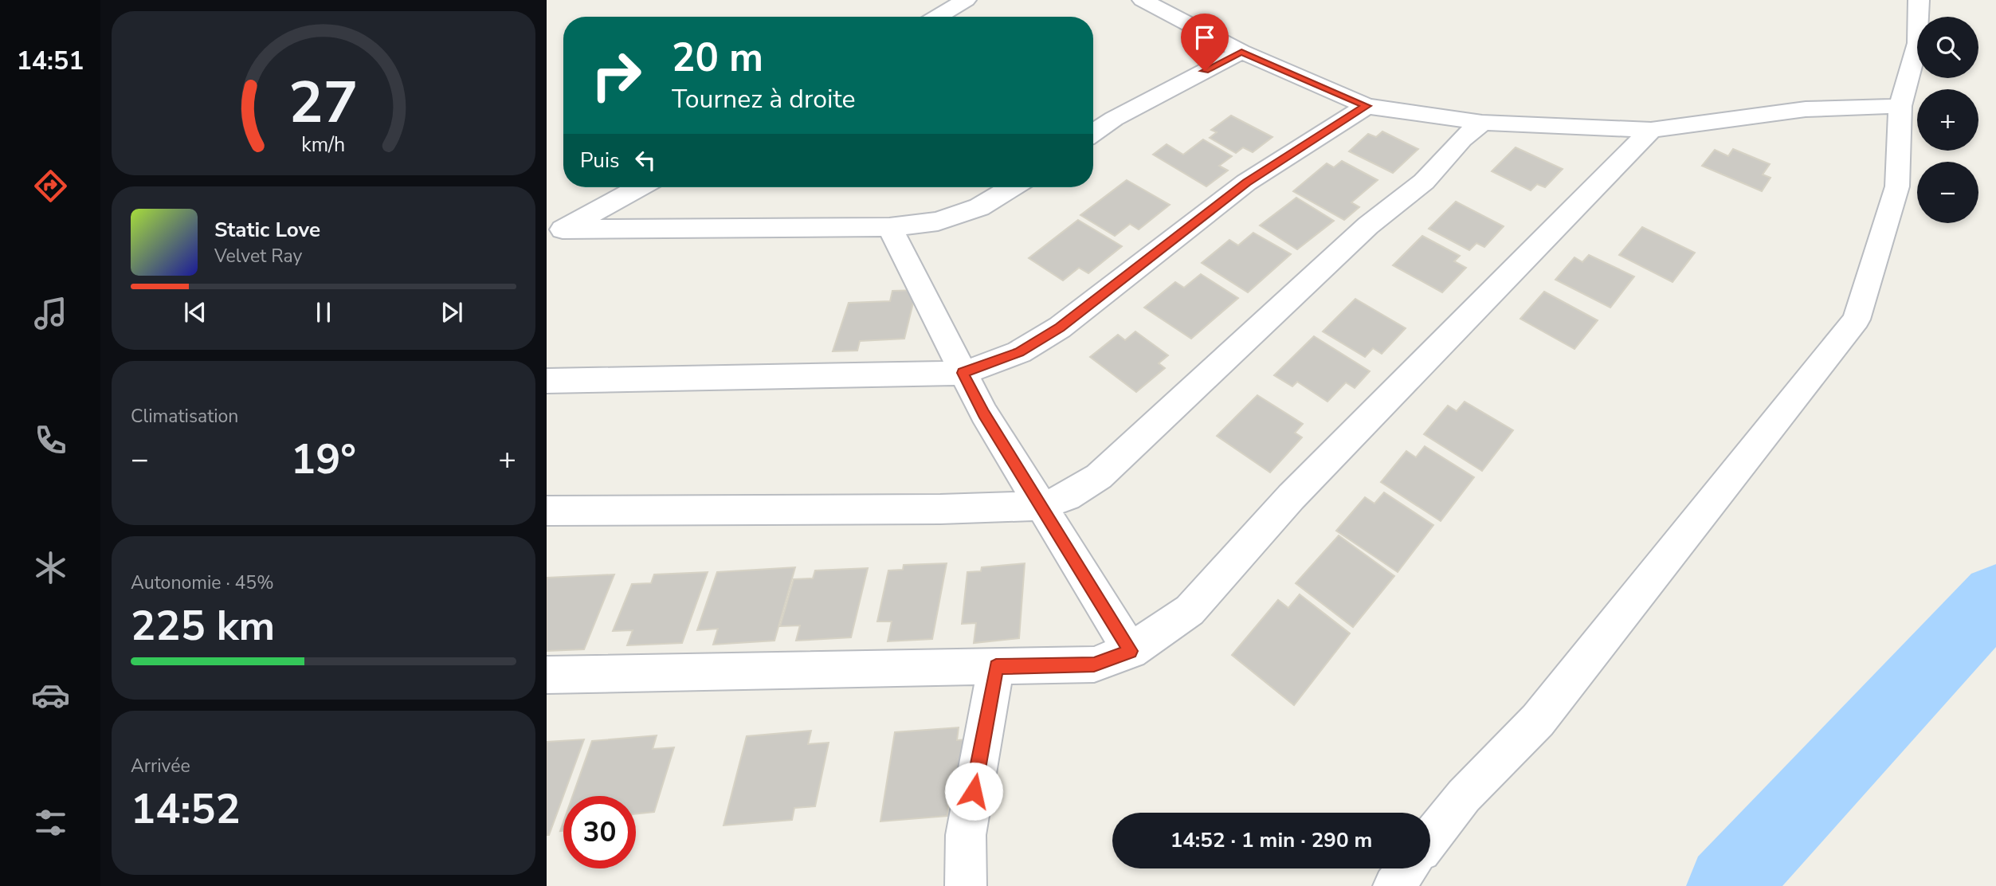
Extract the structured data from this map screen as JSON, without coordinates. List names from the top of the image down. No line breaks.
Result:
{"page":{"tabs":"14:51","map_buttons":["+","−"],"turn":["20 m","Tournez à droite"],"then":"Puis","song":["Static Love","Velvet Ray"],"tile":["Climatisation",["Autonomie · 45%","225 km"],["Arrivée","14:52"]],"heat":["−","19°","+"],"limit":"30","trip":"14:52 · 1 min · 290 m","gauge":["27","km/h"]}}
